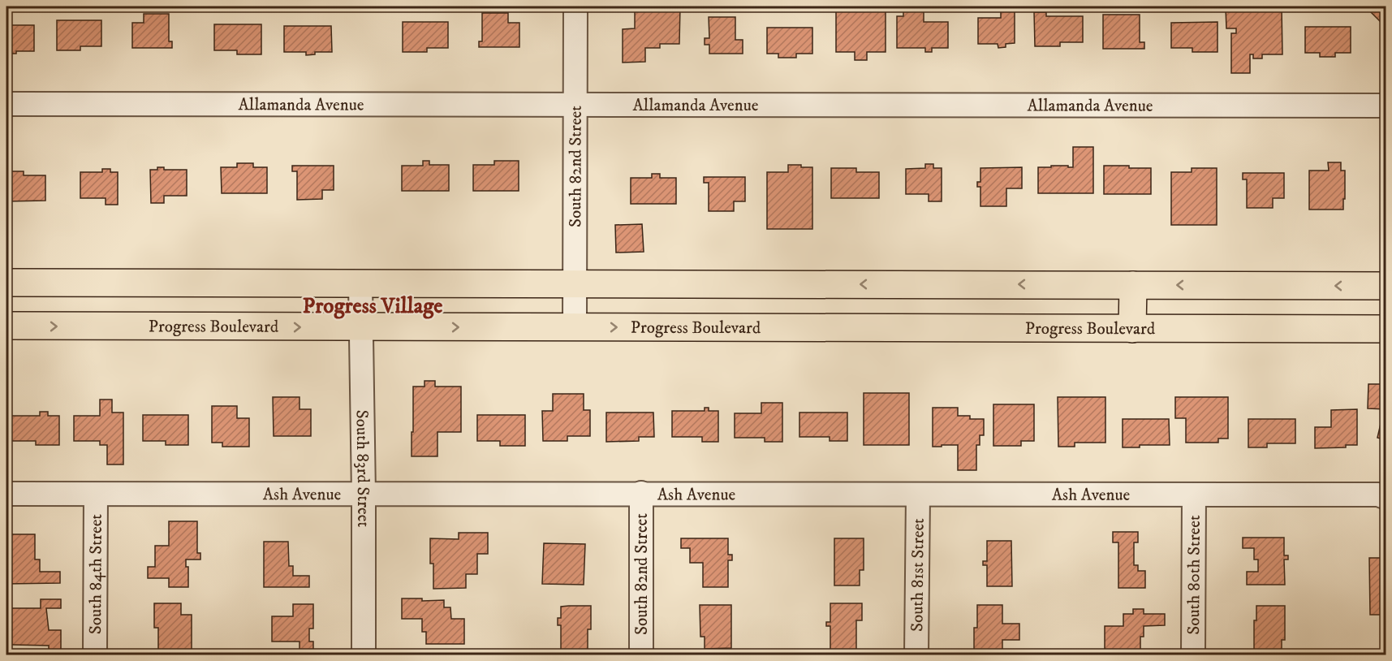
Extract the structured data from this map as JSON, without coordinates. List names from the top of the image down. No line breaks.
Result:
{"streets":{"main road":["Progress Boulevard"],"street":["Allamanda Avenue","South 82nd Street","South 83rd Street","Ash Avenue","South 84th Street","South 81st Street","South 80th Street"]},"crossings":[["Allamanda Avenue","South 82nd Street"],["South 82nd Street","Progress Boulevard"],["South 82nd Street","Ash Avenue"],["Progress Boulevard","South 83rd Street"],["South 83rd Street","Ash Avenue"],["Ash Avenue","South 84th Street"],["Ash Avenue","South 81st Street"],["Ash Avenue","South 80th Street"]],"districts":["Progress Village"]}
